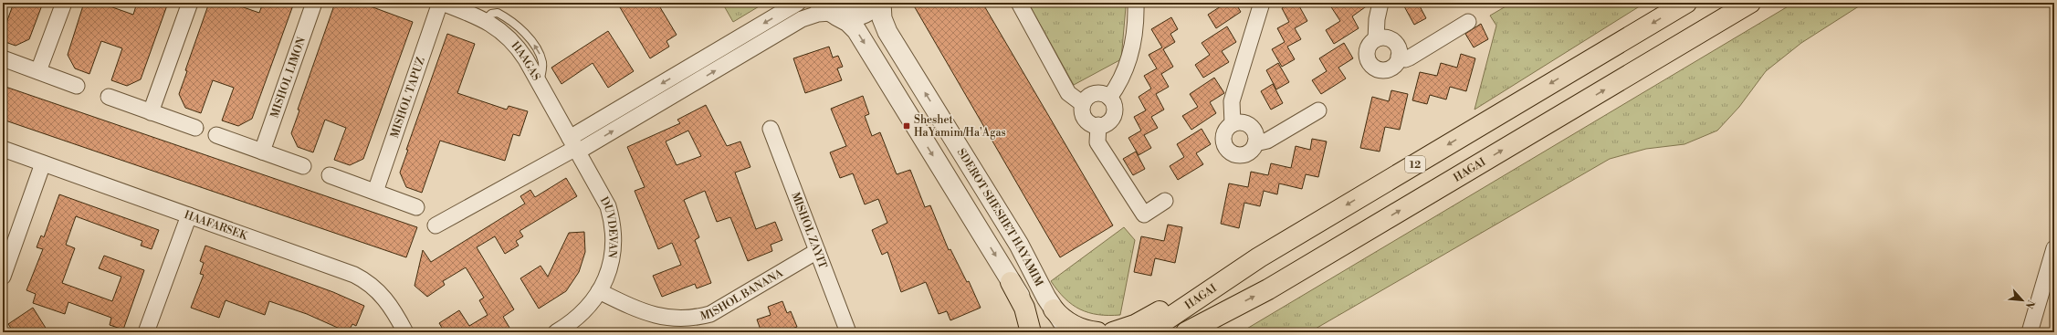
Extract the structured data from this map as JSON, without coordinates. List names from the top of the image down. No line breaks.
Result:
{"streets":{"highway":["12","HAGAI"],"street":["HAAGAS","MISHOL LIMON","MISHOL TAPUZ","SDEROT SHESHET HAYAMIM","HAAFARSEK","DUVDEVAN","MISHOL ZAYIT","MISHOL BANANA"]},"crossings":[["HAAGAS","MISHOL TAPUZ"],["HAAGAS","DUVDEVAN"],["DUVDEVAN","MISHOL BANANA"],["MISHOL ZAYIT","MISHOL BANANA"]],"places":{"transit":["Sheshet HaYamim/Ha'Agas"]},"north":"bottom right"}
